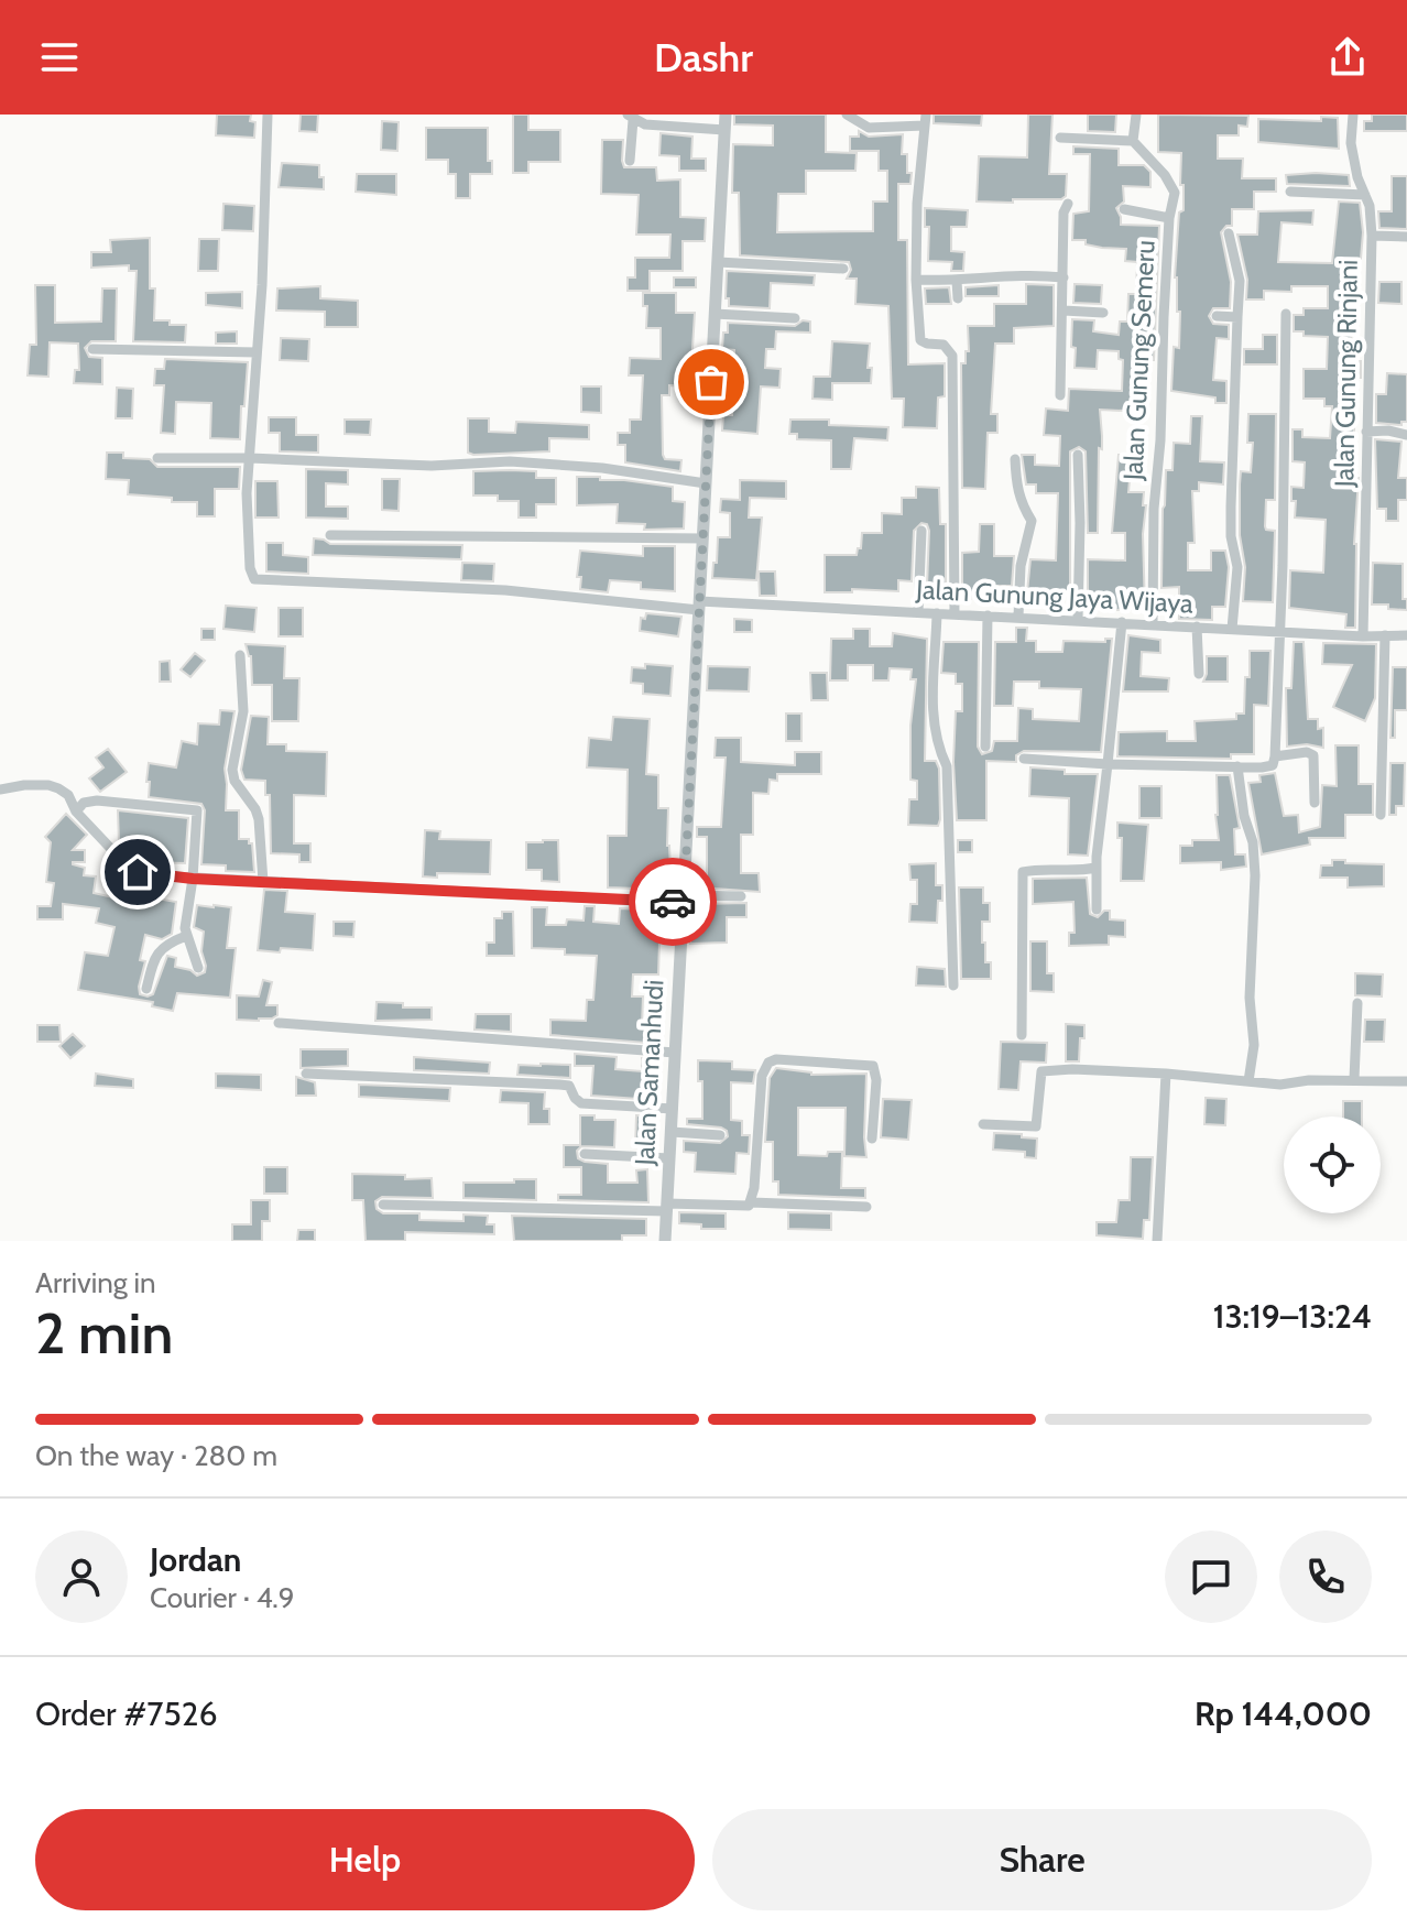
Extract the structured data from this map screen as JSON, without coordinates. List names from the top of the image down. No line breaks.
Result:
{"streets":{"street":["Jalan Gunung Semeru","Jalan Gunung Rinjani","Jalan Gunung Jaya Wijaya","Jalan Samanhudi"]},"crossings":[["Jalan Gunung Semeru","Jalan Gunung Jaya Wijaya"],["Jalan Gunung Rinjani","Jalan Gunung Jaya Wijaya"],["Jalan Gunung Jaya Wijaya","Jalan Samanhudi"]],"page":{"header":"Dashr","heading":["2 min","Arriving in","13:19–13:24"],"panel":["Jordan","Courier · 4.9","Order #7526","Rp 144,000"],"bar":"On the way · 280 m","buttons":["Help","Share"]}}
